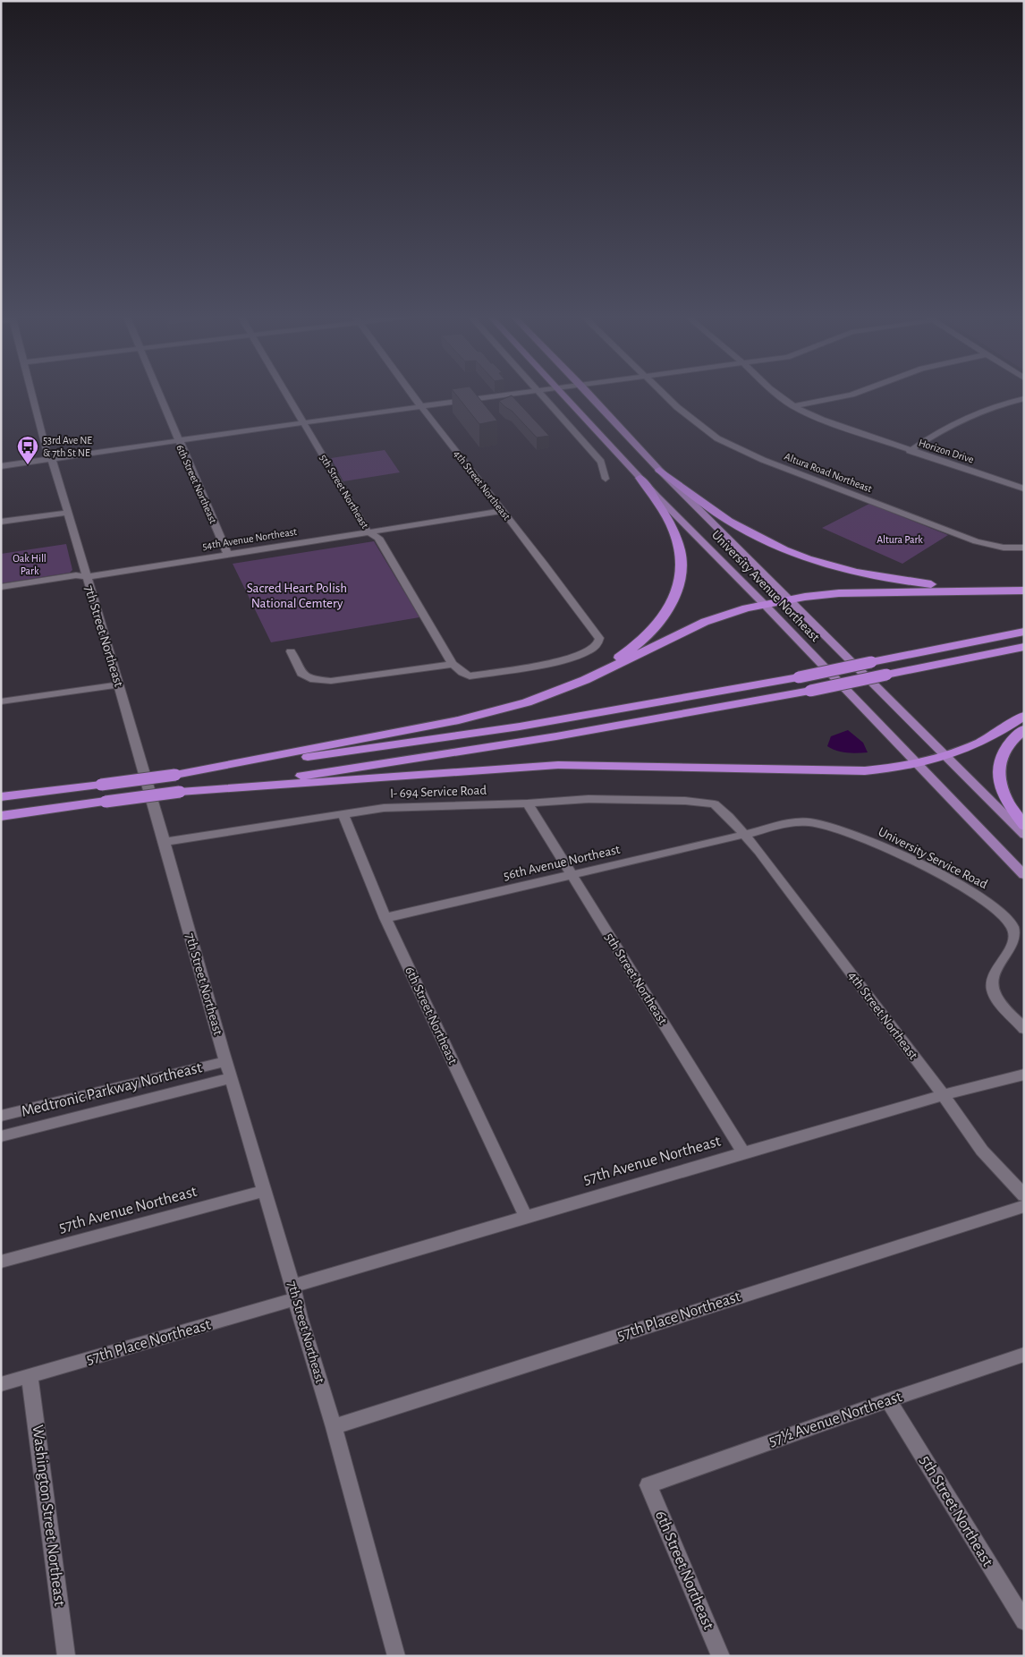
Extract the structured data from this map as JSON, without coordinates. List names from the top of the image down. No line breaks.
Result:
{"streets":{"main road":["University Avenue Northeast"],"street":["Horizon Drive","Altura Road Northeast","6th Street Northeast","4th Street Northeast","5th Street Northeast","54th Avenue Northeast","7th Street Northeast","I- 694 Service Road","University Service Road","56th Avenue Northeast","Medtronic Parkway Northeast","57th Avenue Northeast","57th Place Northeast","57½ Avenue Northeast","Washington Street Northeast"]},"crossings":[["6th Street Northeast","54th Avenue Northeast"],["6th Street Northeast","I- 694 Service Road"],["6th Street Northeast","56th Avenue Northeast"],["6th Street Northeast","57th Avenue Northeast"],["6th Street Northeast","57½ Avenue Northeast"],["4th Street Northeast","5th Street Northeast"],["4th Street Northeast","54th Avenue Northeast"],["4th Street Northeast","I- 694 Service Road"],["4th Street Northeast","University Service Road"],["4th Street Northeast","56th Avenue Northeast"],["4th Street Northeast","57th Avenue Northeast"],["5th Street Northeast","54th Avenue Northeast"],["5th Street Northeast","I- 694 Service Road"],["5th Street Northeast","56th Avenue Northeast"],["5th Street Northeast","57th Avenue Northeast"],["5th Street Northeast","57½ Avenue Northeast"],["54th Avenue Northeast","7th Street Northeast"],["7th Street Northeast","I- 694 Service Road"],["7th Street Northeast","Medtronic Parkway Northeast"],["7th Street Northeast","57th Avenue Northeast"],["7th Street Northeast","57th Place Northeast"],["University Service Road","56th Avenue Northeast"],["57th Avenue Northeast","57th Place Northeast"],["57th Place Northeast","Washington Street Northeast"]],"parks":["Altura Park","Oak Hill Park","Sacred Heart Polish National Cemtery"],"places":{"bus stop":["53rd Ave NE & 7th St NE"]}}
